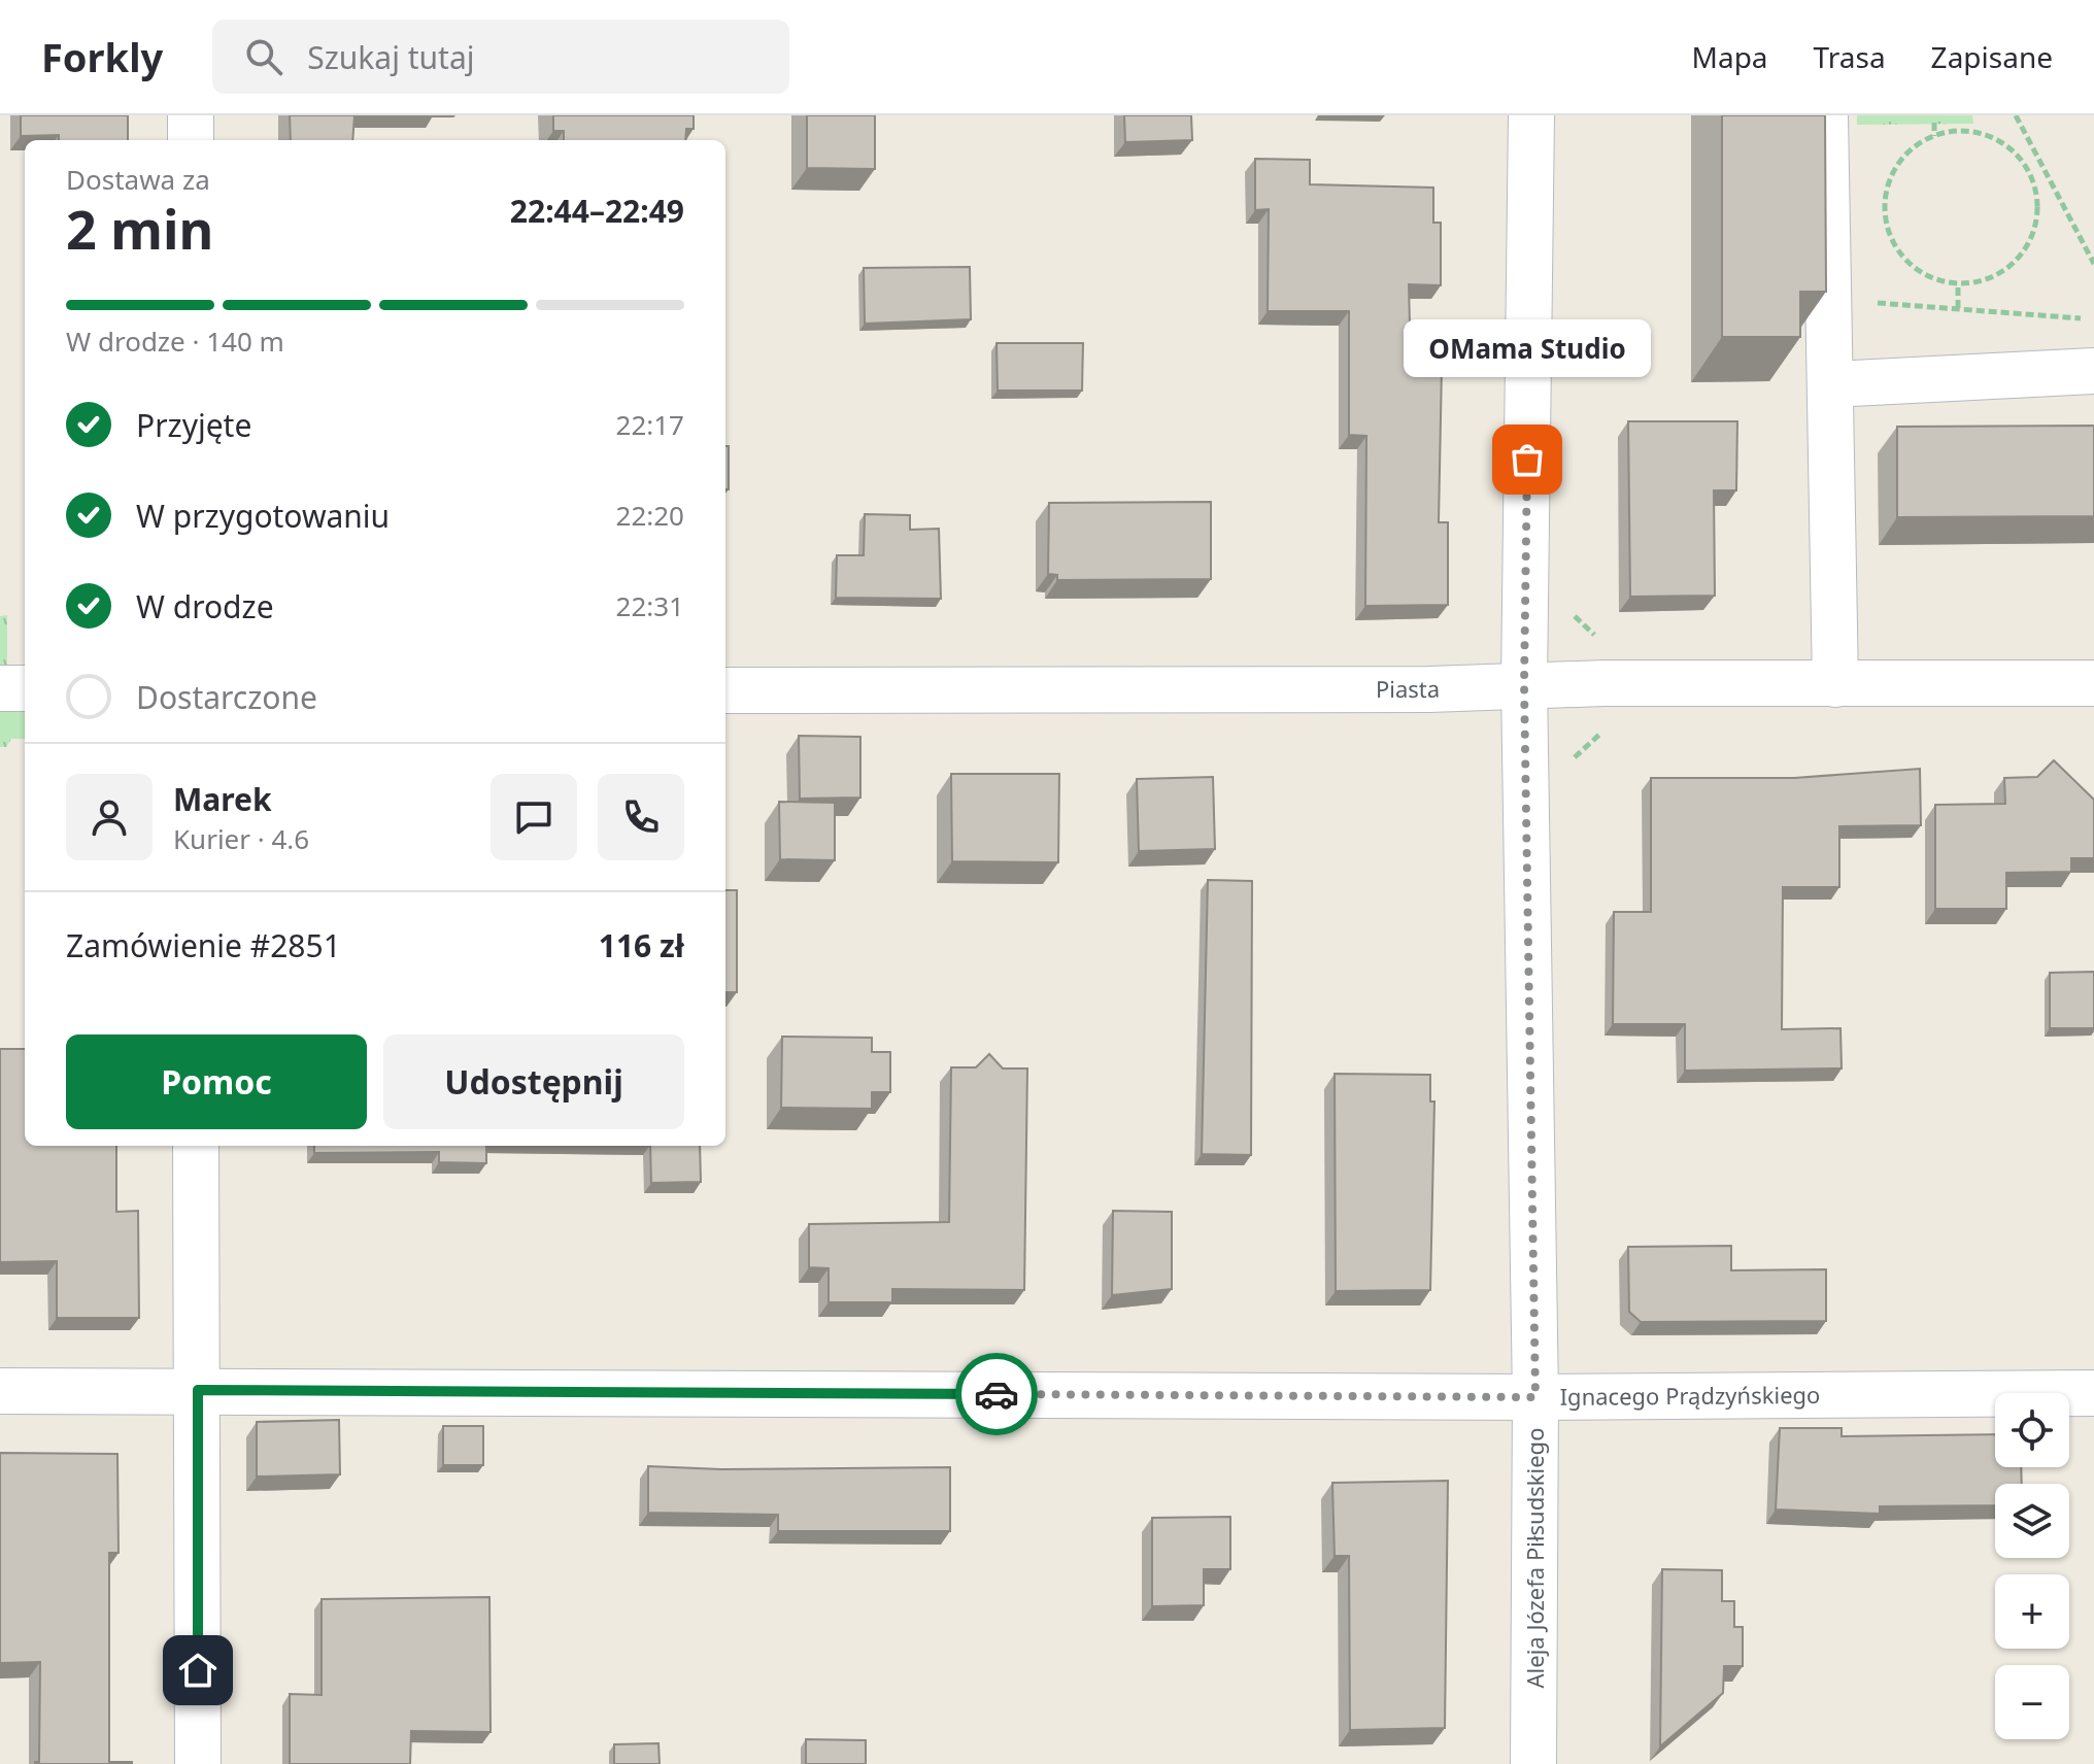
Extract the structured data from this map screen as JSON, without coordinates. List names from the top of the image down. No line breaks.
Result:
{"streets":{"street":["Piasta","Ignacego Prądzyńskiego","Aleja Józefa Piłsudskiego"]},"crossings":[["Piasta","Aleja Józefa Piłsudskiego"],["Ignacego Prądzyńskiego","Aleja Józefa Piłsudskiego"]],"places":["OMama Studio"],"page":{"header":"Forkly","search":"Szukaj tutaj","nav":["Mapa","Trasa","Zapisane"],"heading":["2 min","Dostawa za","22:44–22:49"],"panel":["Marek","Kurier · 4.6","Zamówienie #2851","116 zł"],"bar":"W drodze · 140 m","bubble":"OMama Studio","list":[["Przyjęte","22:17"],["W przygotowaniu","22:20"],["W drodze","22:31"],"Dostarczone"],"buttons":["Pomoc","Udostępnij"],"map_buttons":["+","−"]}}
